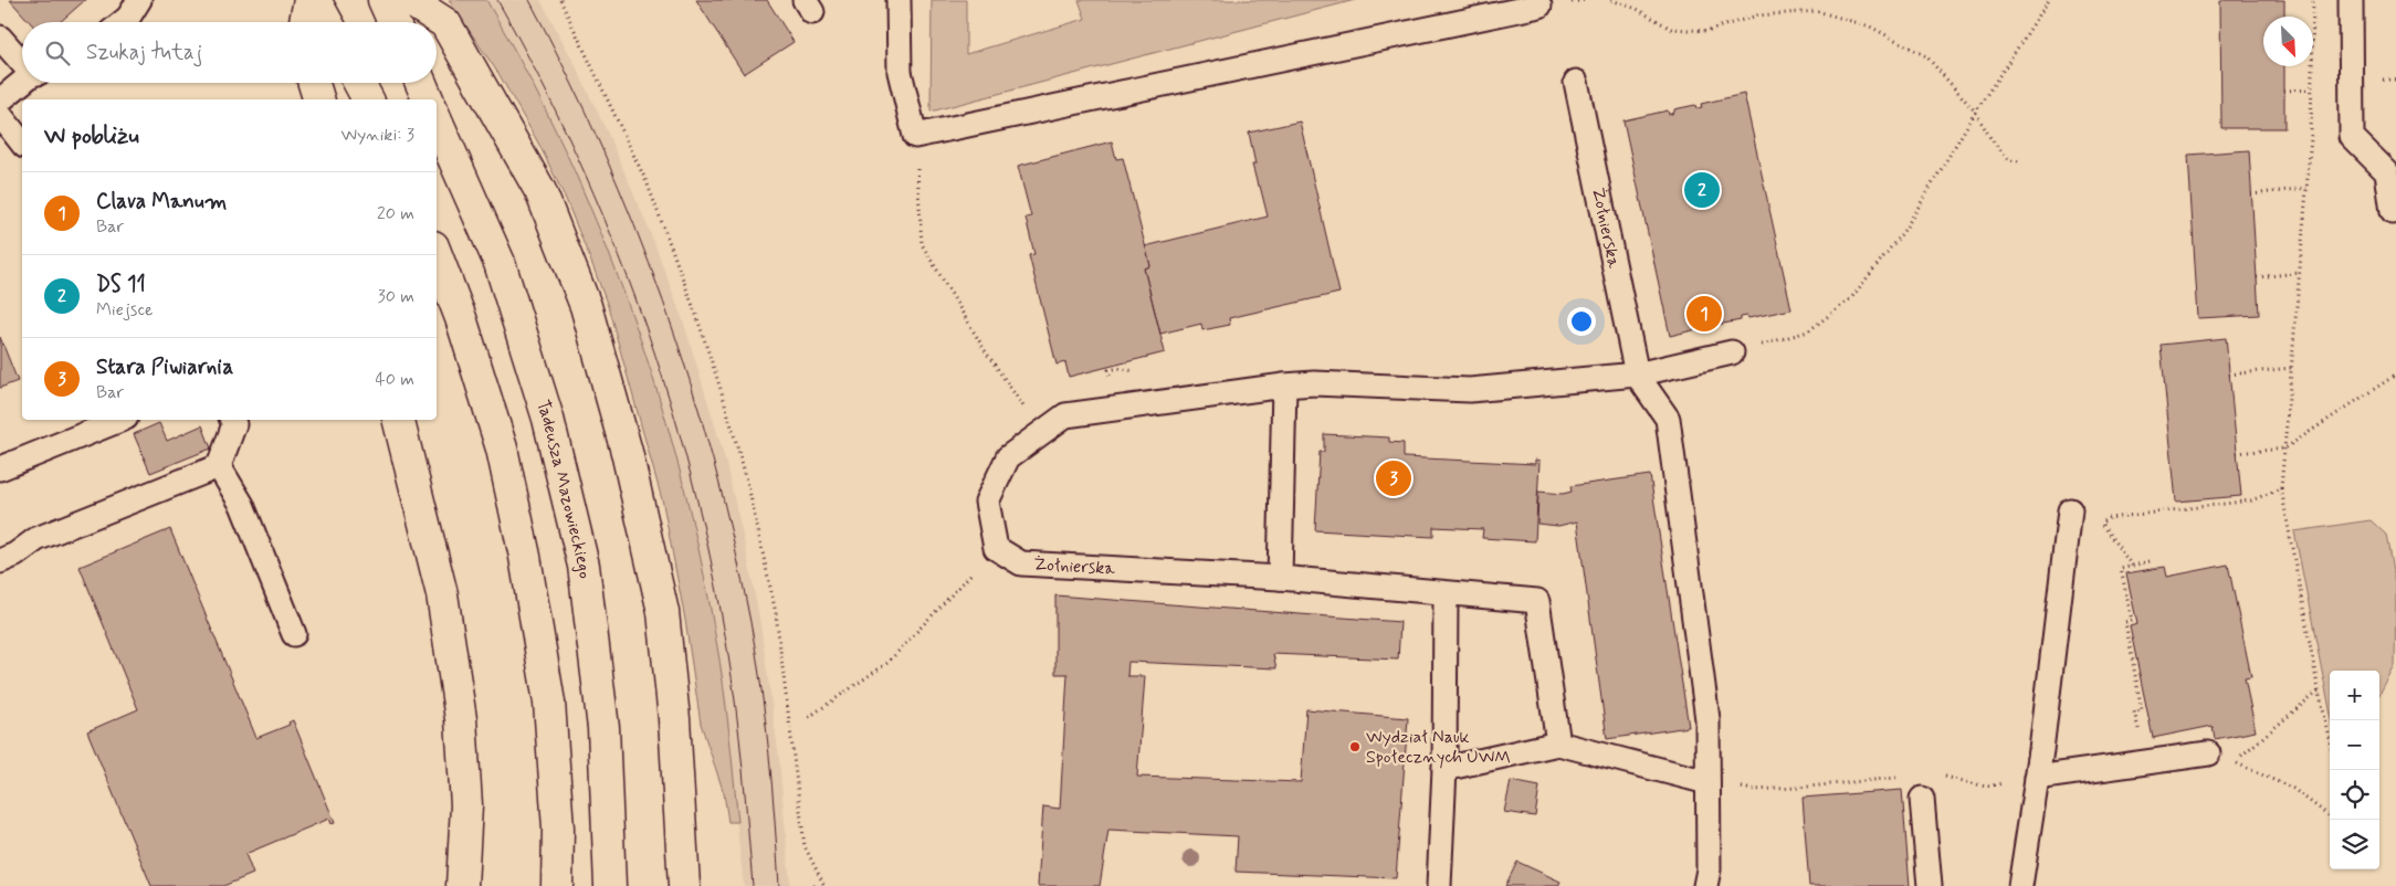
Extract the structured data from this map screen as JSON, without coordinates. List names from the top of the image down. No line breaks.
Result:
{"streets":{"street":["Tadeusza Mazowieckiego"],"lane":["Żołnierska"]},"places":["Wydział Nauk Społecznych UWM"],"north":"bottom right","page":{"search":"Szukaj tutaj","heading":["W pobliżu","Wyniki: 3"],"pins":["2","1","3"],"list":[{"mark":"1","name":"Clava Manum","note":"Bar","value":"20 m"},{"mark":"2","name":"DS 11","note":"Miejsce","value":"30 m"},{"mark":"3","name":"Stara Piwiarnia","note":"Bar","value":"40 m"}],"map_buttons":["+","−"]}}
